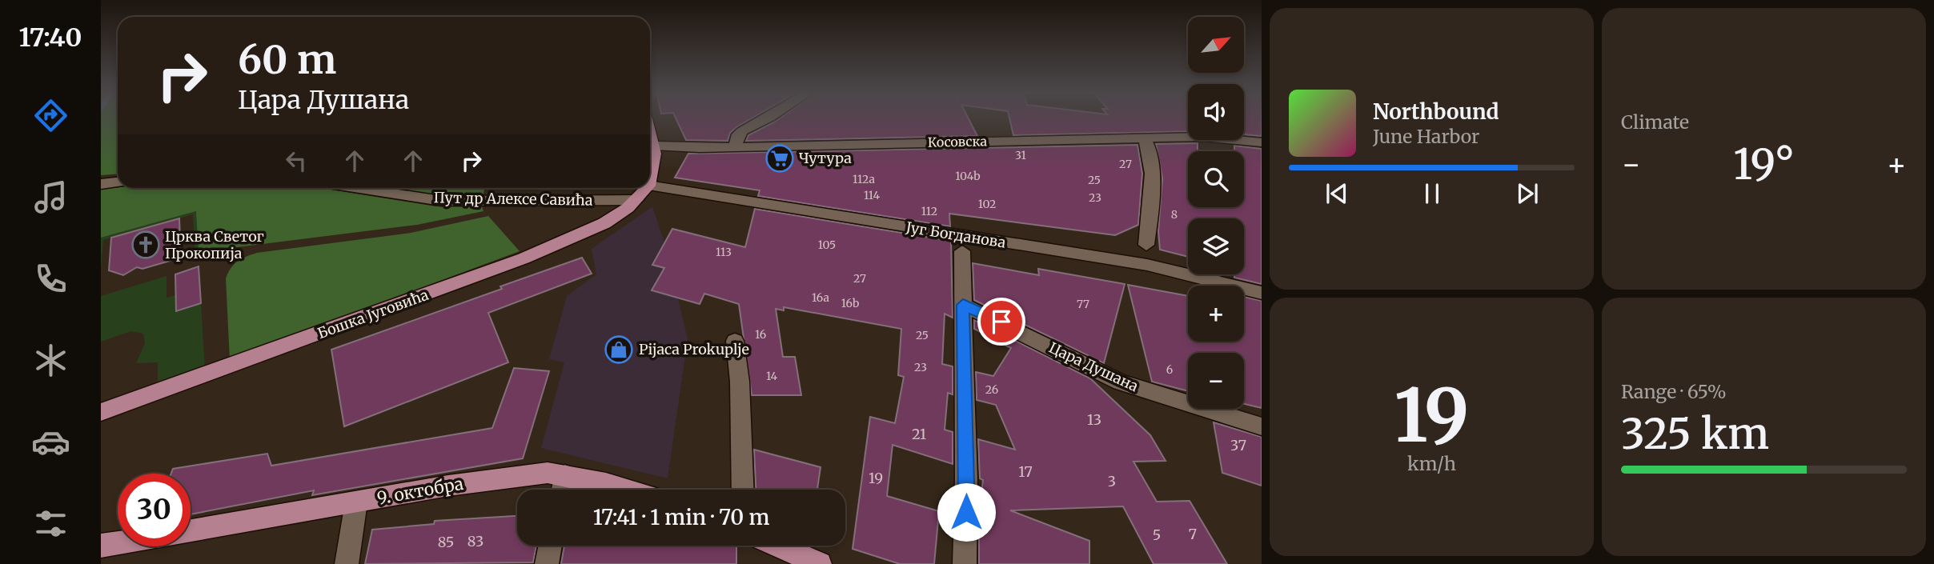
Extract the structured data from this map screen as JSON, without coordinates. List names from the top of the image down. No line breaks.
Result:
{"streets":{"main road":["Бошка Југовића","9. октобра"],"street":["Косовска","Пут др Алексе Савића","Југ Богданова","Цара Душана"]},"crossings":[["Пут др Алексе Савића","Бошка Југовића"]],"places":{"supermarket":["Чутура"],"church":["Црква Светог Прокопија"],"shop":["Pijaca Prokuplje"]},"house_numbers":["31","27","104b","112a","25","114","23","102","112","8","105","113","27","16a","16b","77","16","25","23","6","14","26","13","21","37","17","19","3","7","5","83","85"],"north":"top right","page":{"tabs":"17:40","tile":["Climate",["19","km/h"],["Range · 65%","325 km"]],"map_buttons":["+","−"],"turn":["60 m","Цара Душана"],"song":["Northbound","June Harbor"],"heat":["−","19°","+"],"limit":"30","trip":"17:41 · 1 min · 70 m"}}
